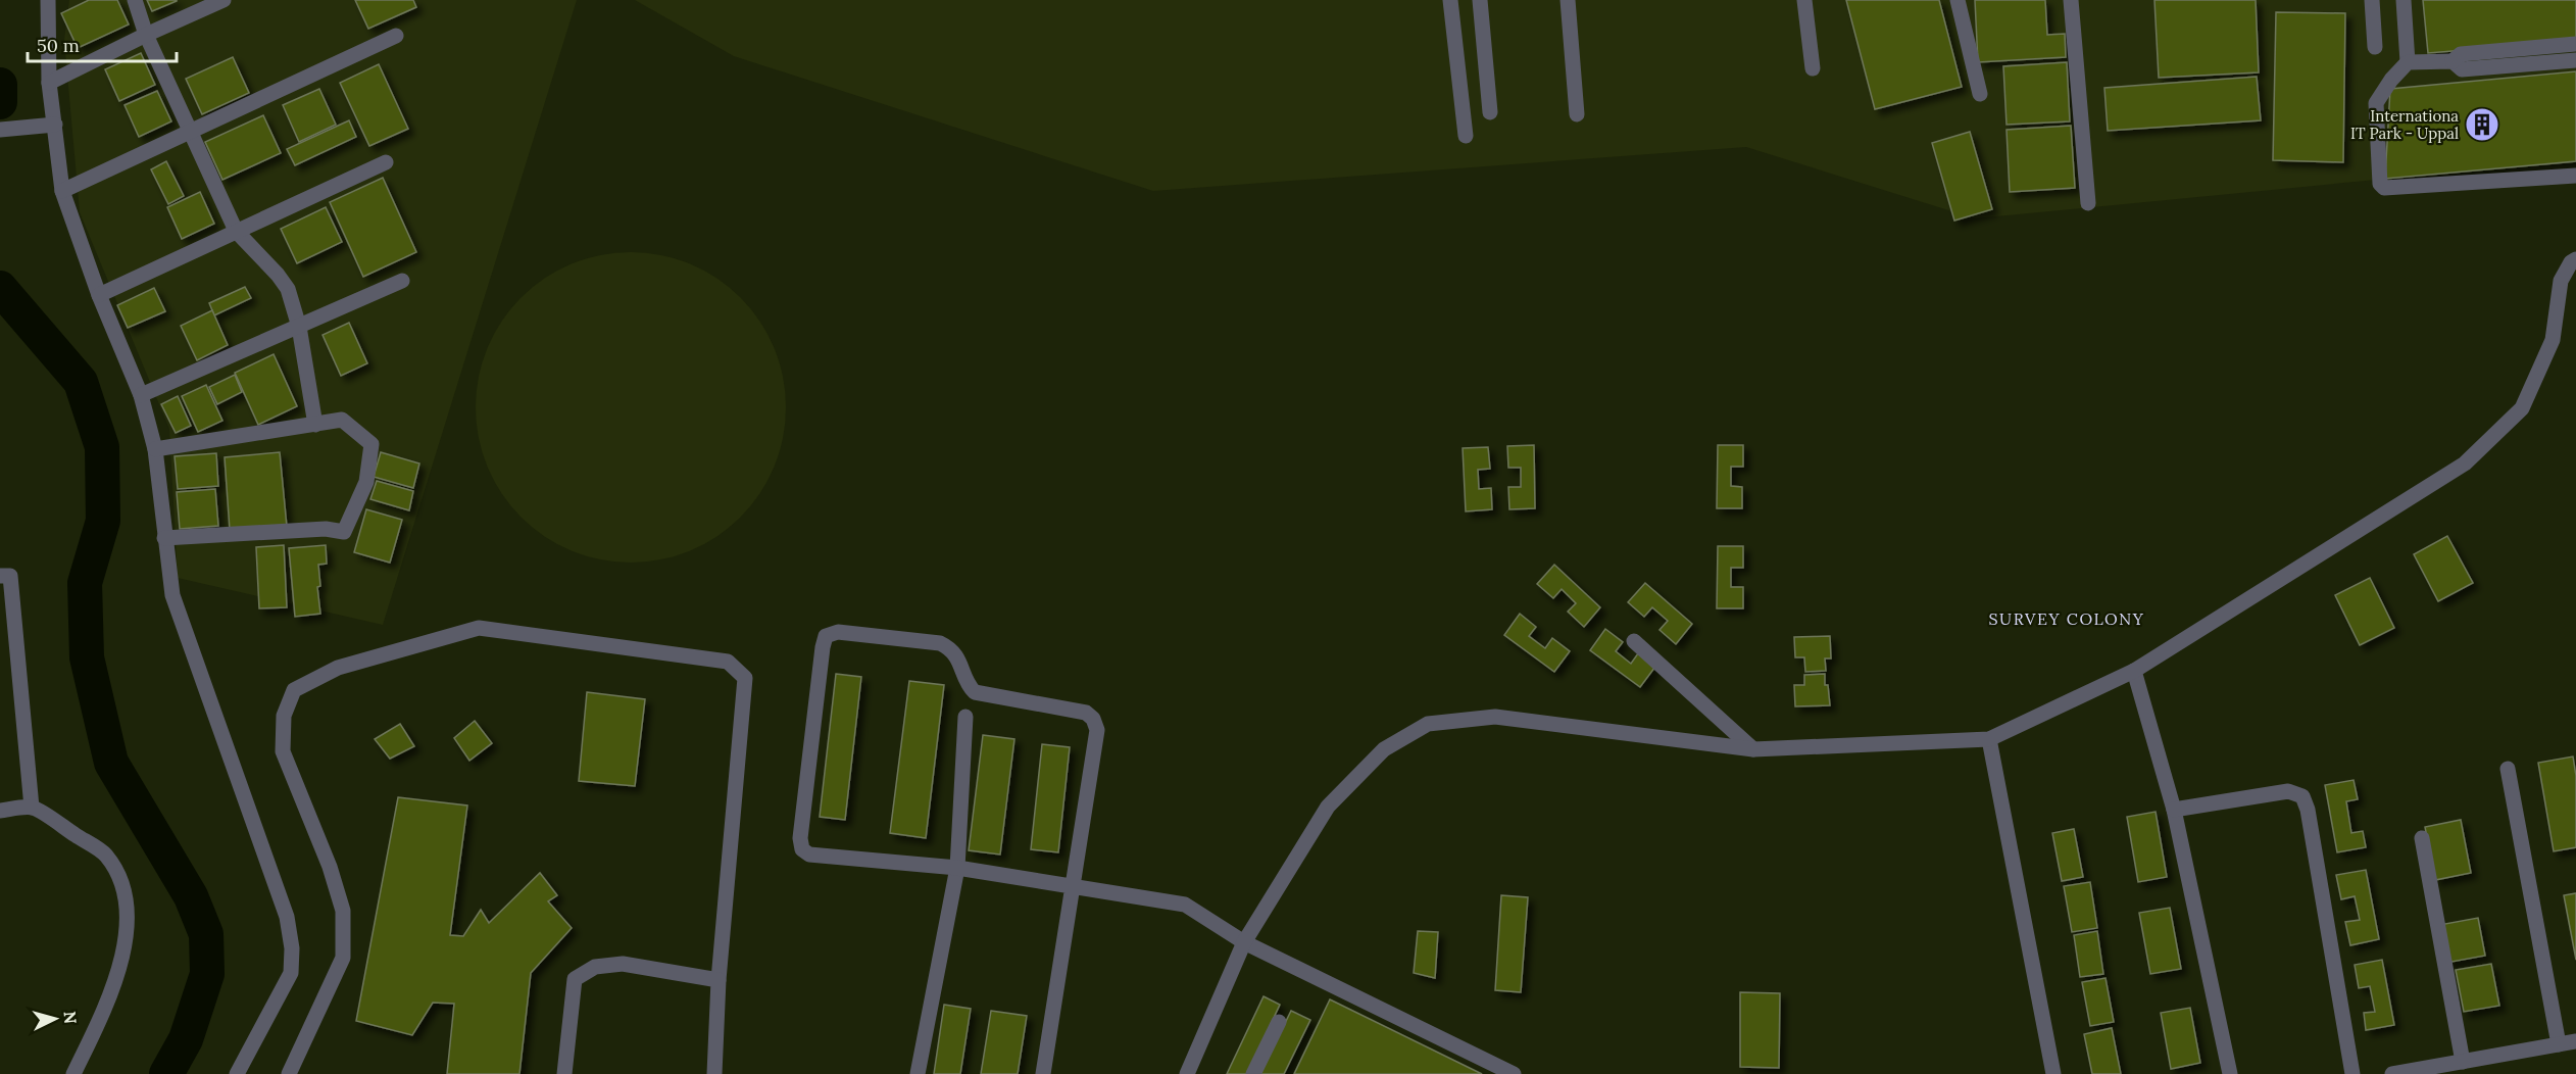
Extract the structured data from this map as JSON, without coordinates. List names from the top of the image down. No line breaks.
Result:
{"districts":["SURVEY COLONY"],"places":{"building":["Internationa IT Park - Uppal"]},"scale_bar":"50 m","north":"right"}
